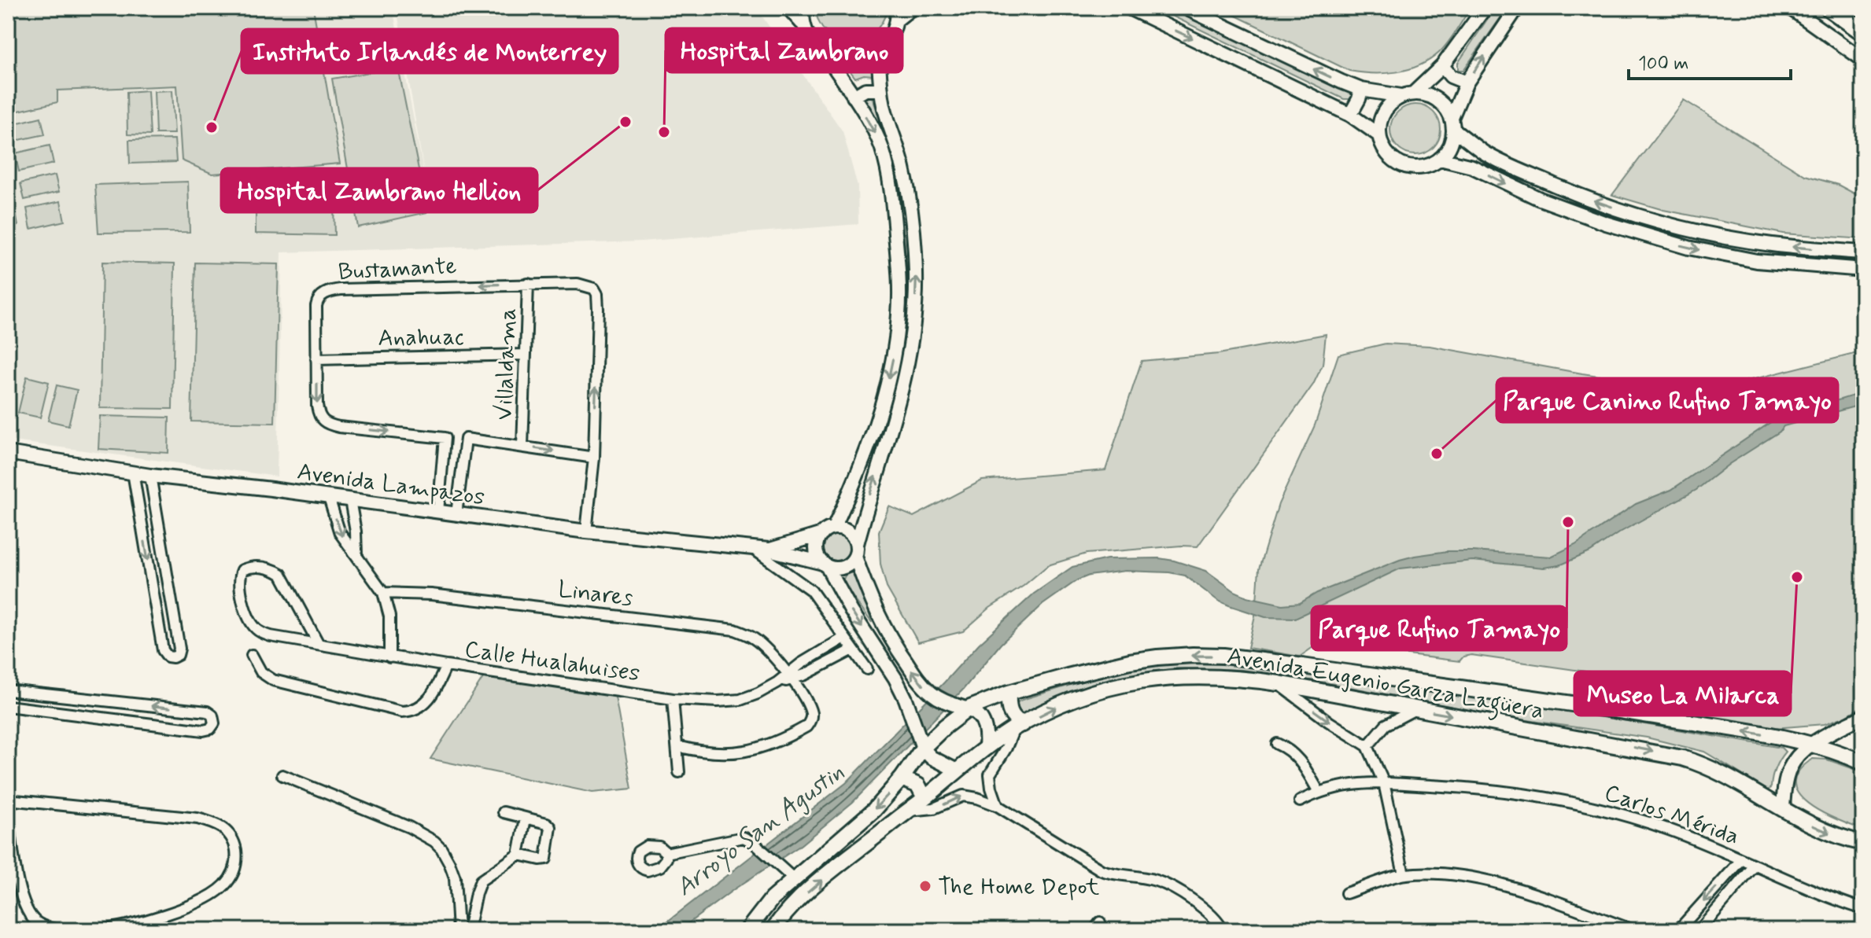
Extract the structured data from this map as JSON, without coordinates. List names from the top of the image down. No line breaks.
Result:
{"streets":{"main road":["Avenida Eugenio Garza Lagüera"],"street":["Bustamante","Anahuac","Villaldama","Avenida Lampazos","Linares","Calle Hualahuises","Carlos Mérida"]},"crossings":[["Bustamante","Anahuac"],["Bustamante","Villaldama"],["Bustamante","Avenida Lampazos"],["Anahuac","Villaldama"],["Linares","Calle Hualahuises"]],"water":["Arroyo San Agustin"],"places":["Hospital Zambrano Hellion","Instituto Irlandés de Monterrey","Hospital Zambrano","Parque Canino Rufino Tamayo","Parque Rufino Tamayo","Museo La Milarca","The Home Depot"],"scale_bar":"100 m"}
